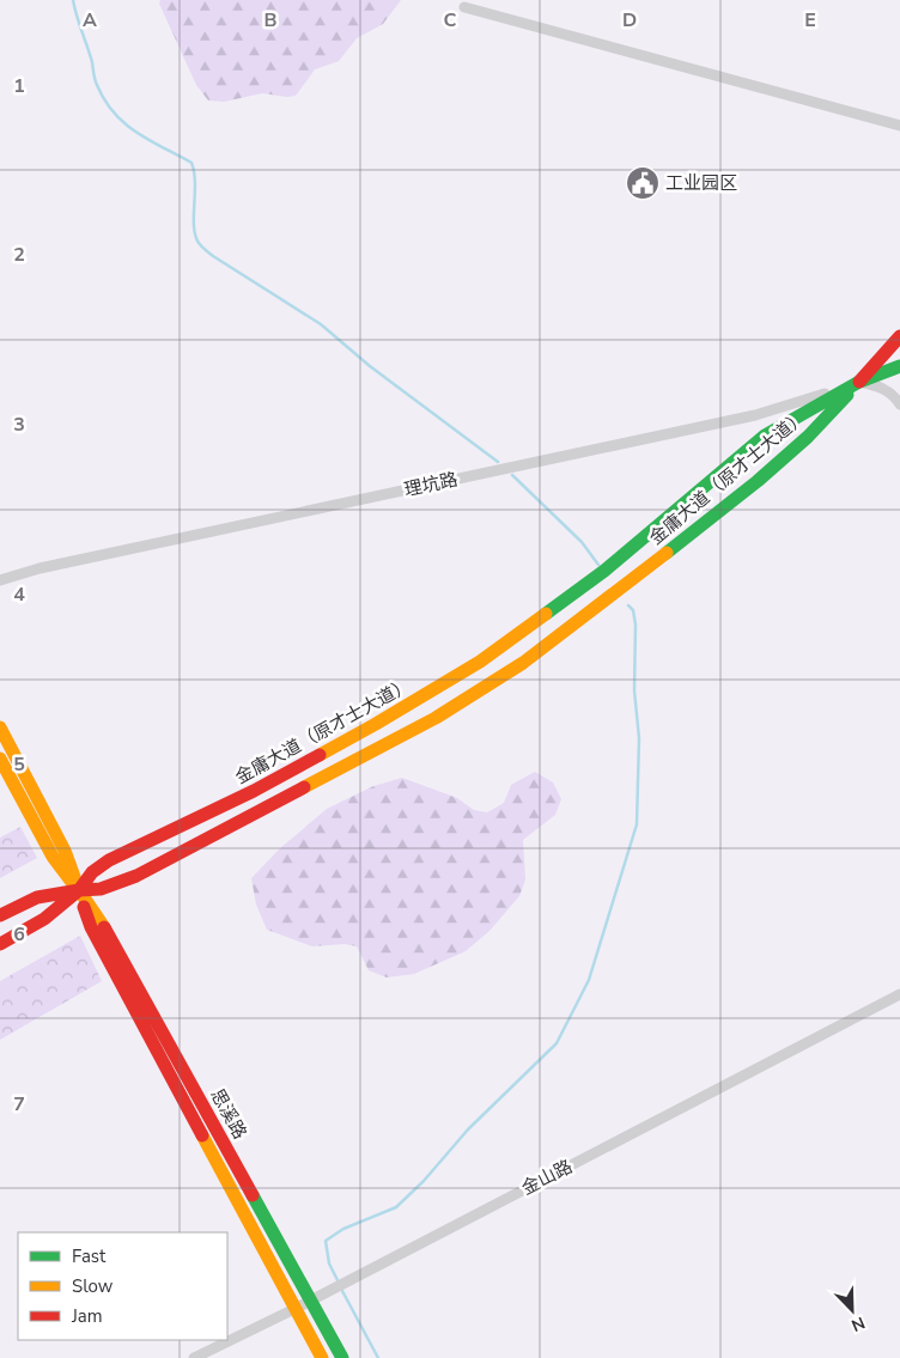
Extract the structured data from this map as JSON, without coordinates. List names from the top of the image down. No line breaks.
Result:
{"streets":{"main road":["金庸大道（原才士大道）","思溪路"],"street":["理坑路","金山路"]},"crossings":[["金庸大道（原才士大道）","理坑路"],["金庸大道（原才士大道）","思溪路"],["思溪路","金山路"]],"places":{"public building":["工业园区"]},"legend":["Fast","Slow","Jam"],"north":"bottom right","grid":{"columns":["A","B","C","D","E"],"rows":["1","2","3","4","5","6","7"]}}
